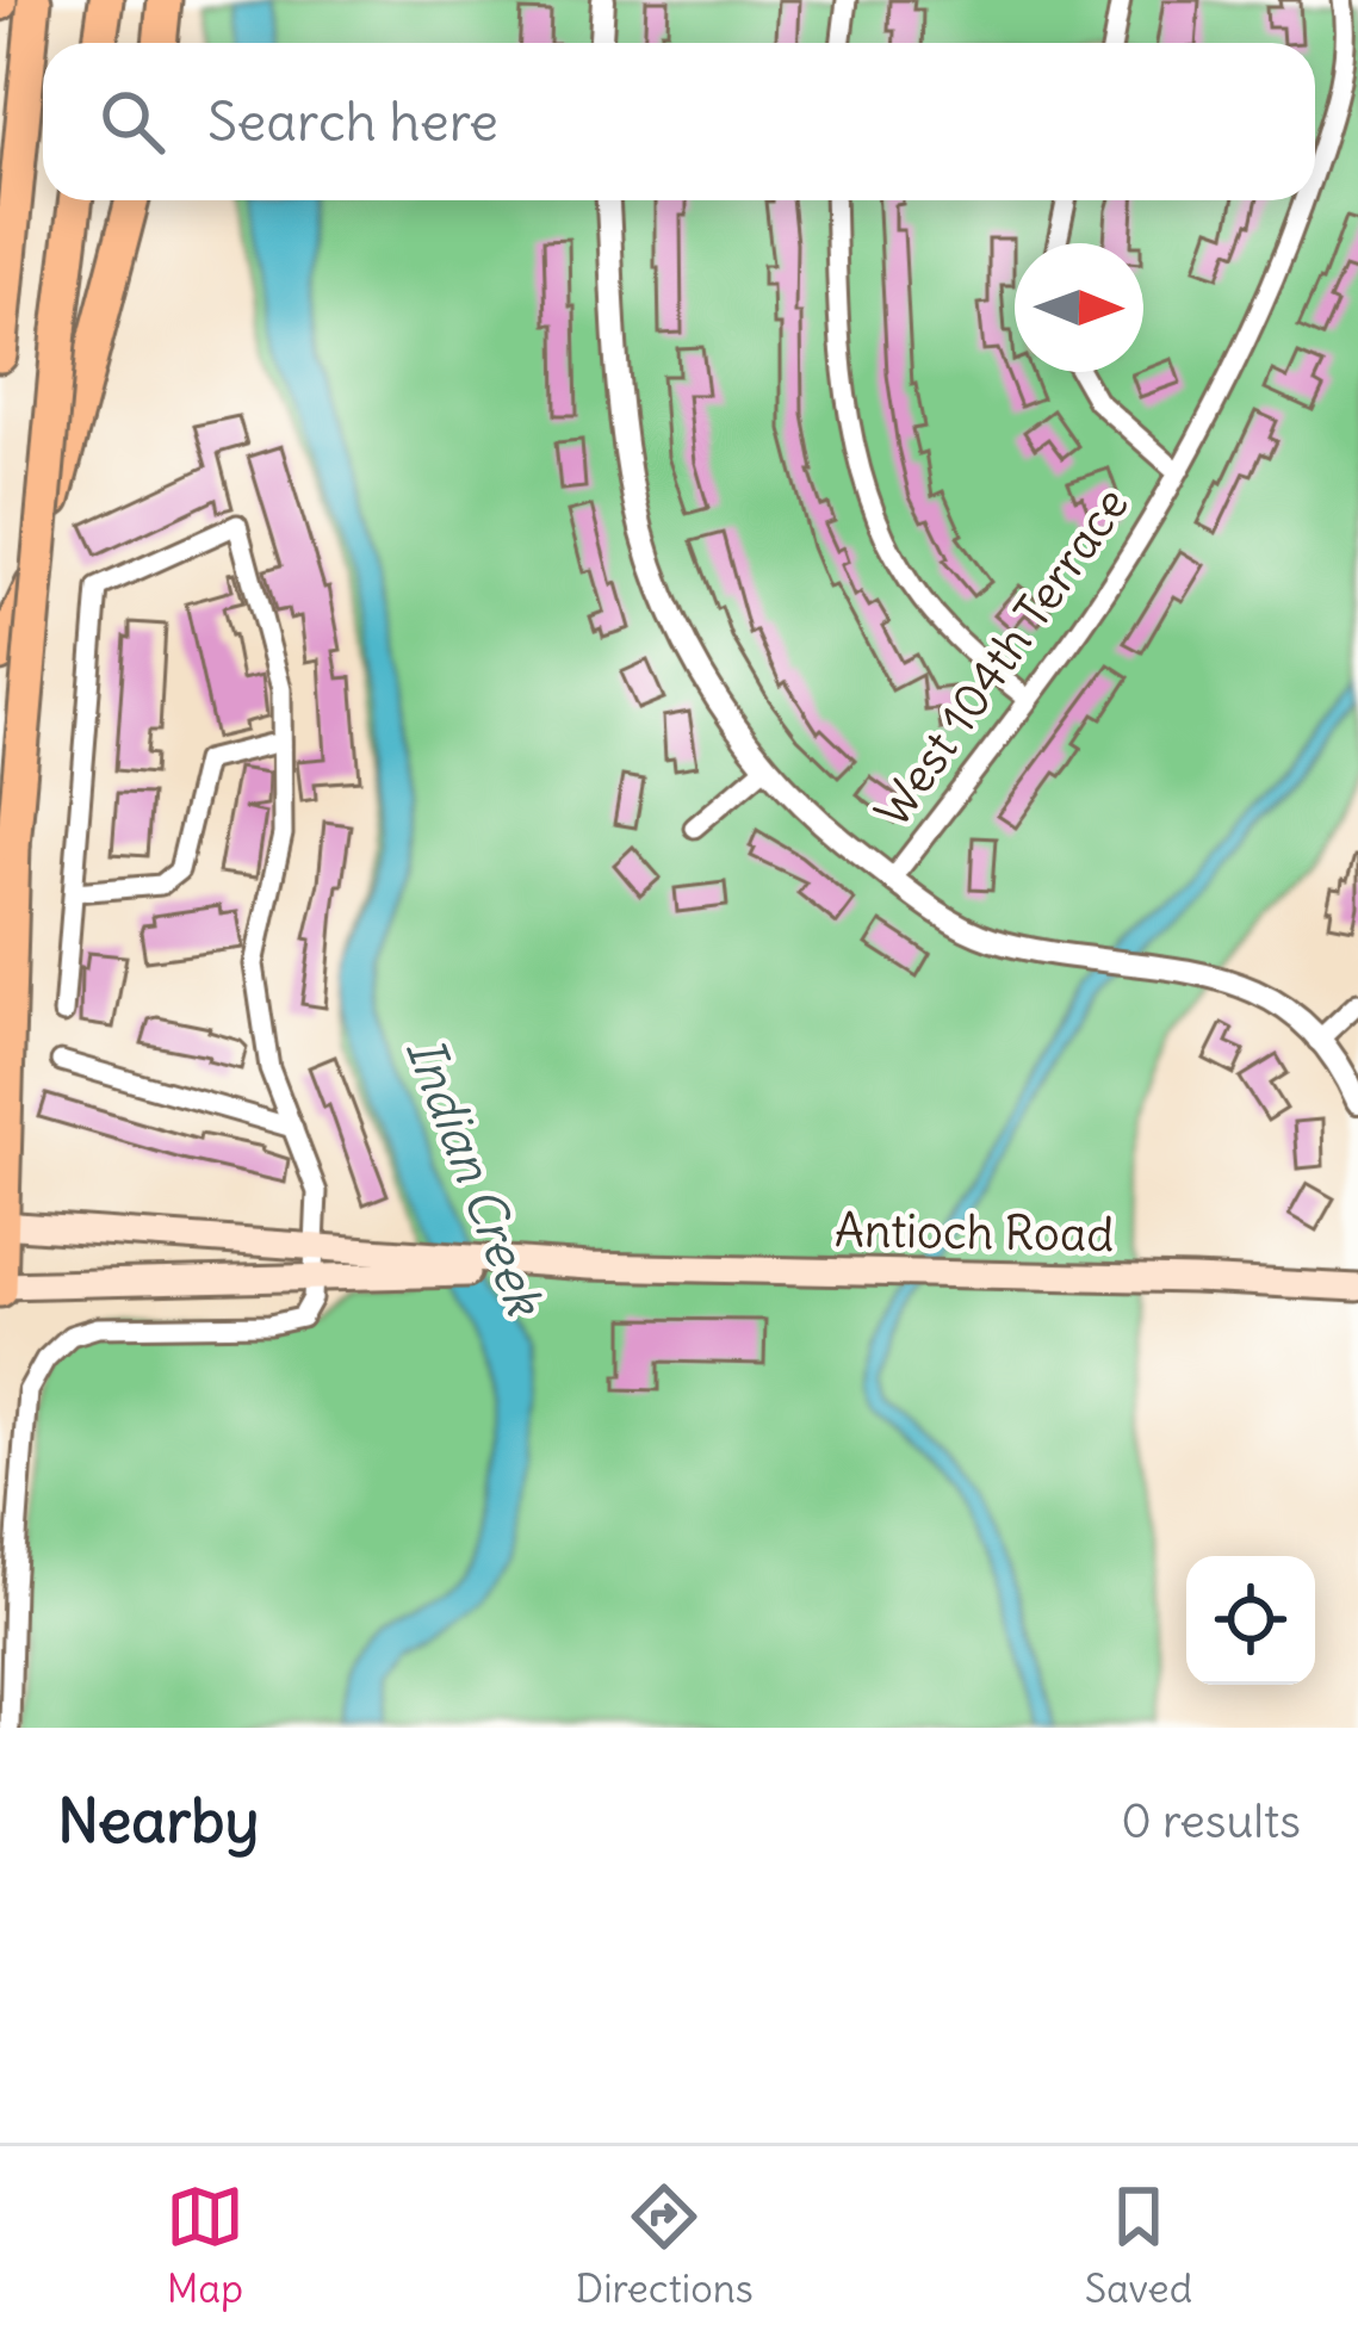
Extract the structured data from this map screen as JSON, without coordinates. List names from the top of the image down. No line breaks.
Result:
{"streets":{"main road":["Antioch Road"],"street":["West 104th Terrace"]},"water":["Indian Creek"],"north":"right","page":{"search":"Search here","heading":["Nearby","0 results"],"nav":["Map","Directions","Saved"]}}
